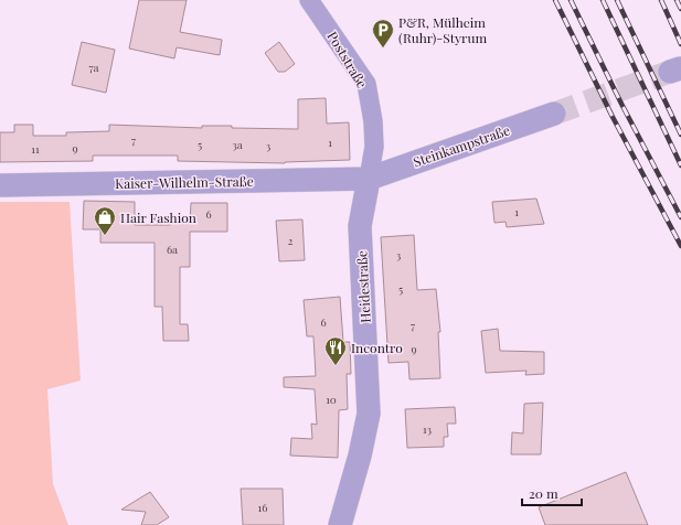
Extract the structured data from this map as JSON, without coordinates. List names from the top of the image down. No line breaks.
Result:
{"streets":{"street":["Poststraße","Steinkampstraße","Kaiser-Wilhelm-Straße","Heidestraße"]},"crossings":[["Poststraße","Steinkampstraße"],["Poststraße","Kaiser-Wilhelm-Straße"],["Poststraße","Heidestraße"],["Steinkampstraße","Kaiser-Wilhelm-Straße"],["Steinkampstraße","Heidestraße"],["Kaiser-Wilhelm-Straße","Heidestraße"]],"places":{"parking":["P&R, Mülheim (Ruhr)-Styrum"],"shop":["Hair Fashion"],"restaurant":["Incontro"]},"house_numbers":["7a","7","1","5","3a","3","9","11","1","6","2","6a","3","5","6","7","9","10","13","16"],"scale_bar":"20 m"}
